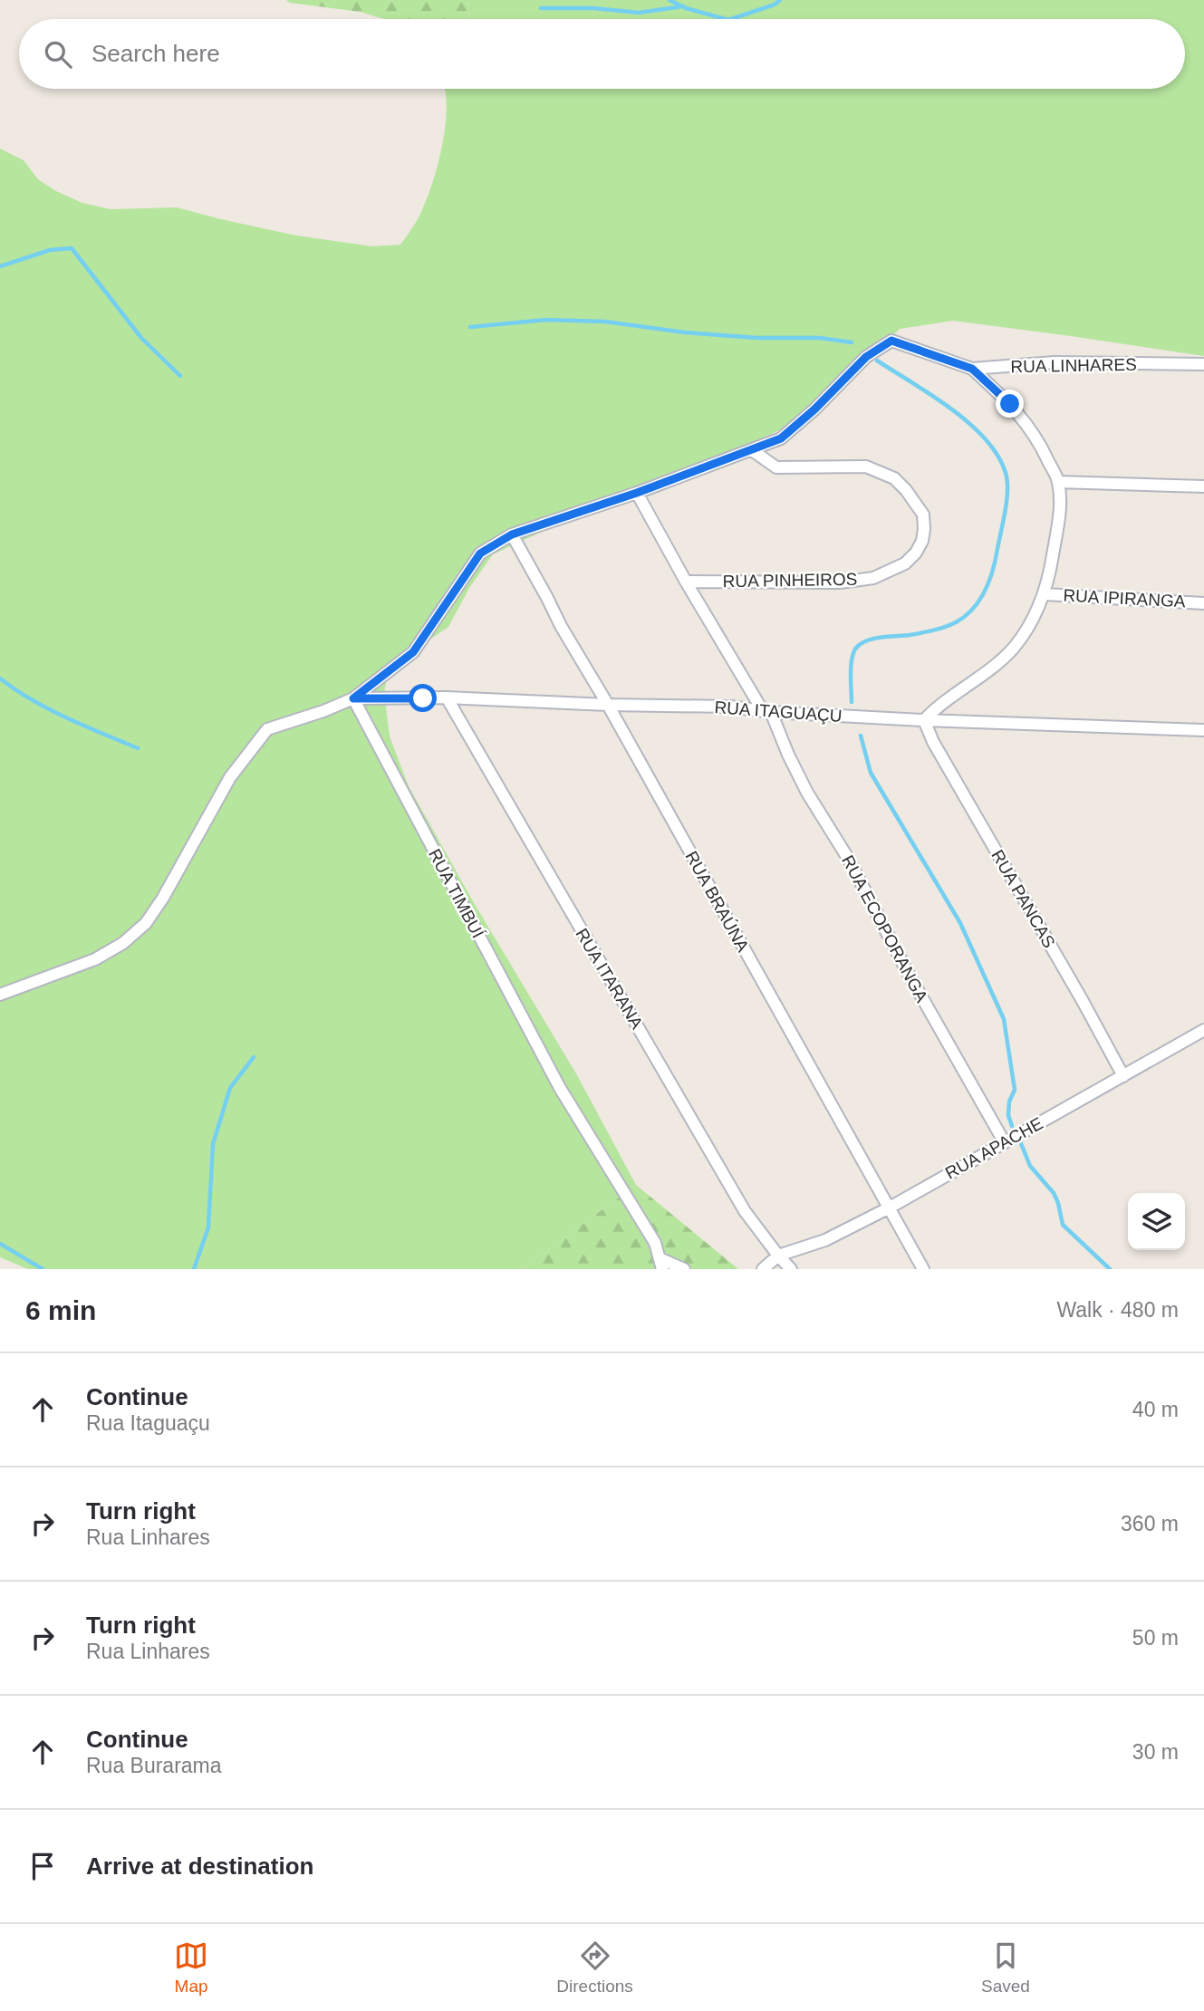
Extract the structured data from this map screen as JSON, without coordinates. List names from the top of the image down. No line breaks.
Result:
{"streets":{"street":["RUA LINHARES","RUA PINHEIROS","RUA IPIRANGA","RUA ITAGUAÇU","RUA TIMBUÍ","RUA PANCAS","RUA BRAÚNA","RUA ECOPORANGA","RUA ITARANA","RUA APACHE"]},"crossings":[["RUA LINHARES","RUA PINHEIROS"],["RUA LINHARES","RUA ITAGUAÇU"],["RUA LINHARES","RUA TIMBUÍ"],["RUA LINHARES","RUA BRAÚNA"],["RUA LINHARES","RUA ECOPORANGA"],["RUA PINHEIROS","RUA ECOPORANGA"],["RUA ITAGUAÇU","RUA TIMBUÍ"],["RUA ITAGUAÇU","RUA PANCAS"],["RUA ITAGUAÇU","RUA BRAÚNA"],["RUA ITAGUAÇU","RUA ECOPORANGA"],["RUA ITAGUAÇU","RUA ITARANA"],["RUA PANCAS","RUA APACHE"],["RUA BRAÚNA","RUA APACHE"],["RUA ECOPORANGA","RUA APACHE"],["RUA ITARANA","RUA APACHE"]],"page":{"search":"Search here","heading":["6 min","Walk · 480 m"],"list":[["Continue","Rua Itaguaçu","40 m"],["Turn right","Rua Linhares","360 m"],["Turn right","Rua Linhares","50 m"],["Continue","Rua Burarama","30 m"],"Arrive at destination"],"nav":["Map","Directions","Saved"]}}
